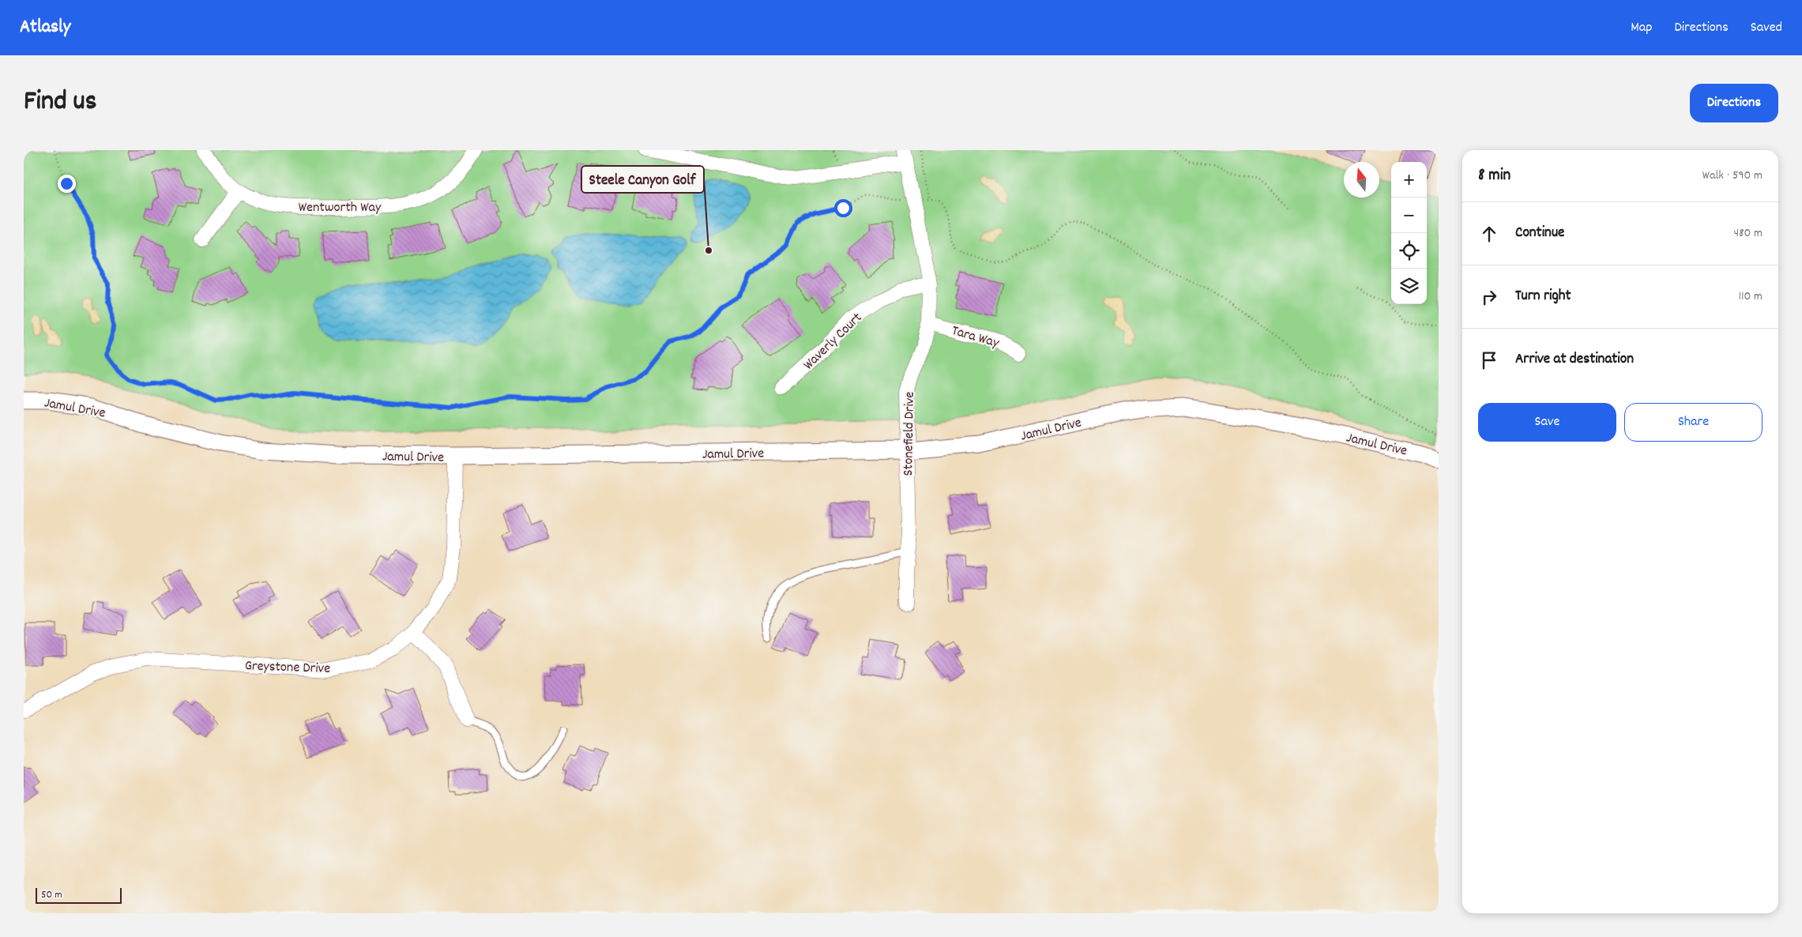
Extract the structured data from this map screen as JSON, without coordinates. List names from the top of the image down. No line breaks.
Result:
{"streets":{"street":["Wentworth Way","Tara Way","Waverly Court","Jamul Drive","Stonefield Drive","Greystone Drive"]},"crossings":[["Tara Way","Stonefield Drive"],["Waverly Court","Stonefield Drive"],["Jamul Drive","Stonefield Drive"],["Jamul Drive","Greystone Drive"]],"places":["Steele Canyon Golf"],"scale_bar":"50 m","north":"top","page":{"header":"Atlasly","nav":["Map","Directions","Saved"],"title":"Find us","buttons":["Directions",["Save","Share"]],"heading":["8 min","Walk · 590 m"],"map_buttons":["+","−"],"list":[["Continue","480 m"],["Turn right","110 m"],"Arrive at destination"],"scale":"50 m"}}
